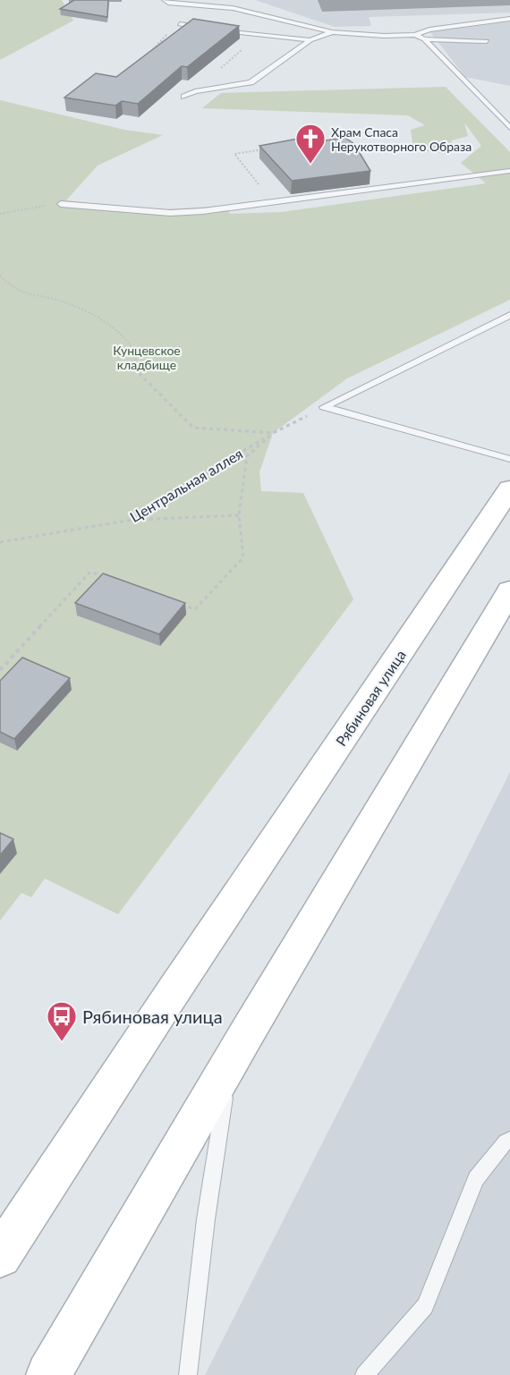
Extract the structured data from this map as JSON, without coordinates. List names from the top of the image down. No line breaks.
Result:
{"streets":{"main road":["Рябиновая улица"],"path":["Центральная аллея"]},"parks":["Кунцевское кладбище"],"places":{"church":["Храм Спаса Нерукотворного Образа"],"bus stop":["Рябиновая улица"]}}
